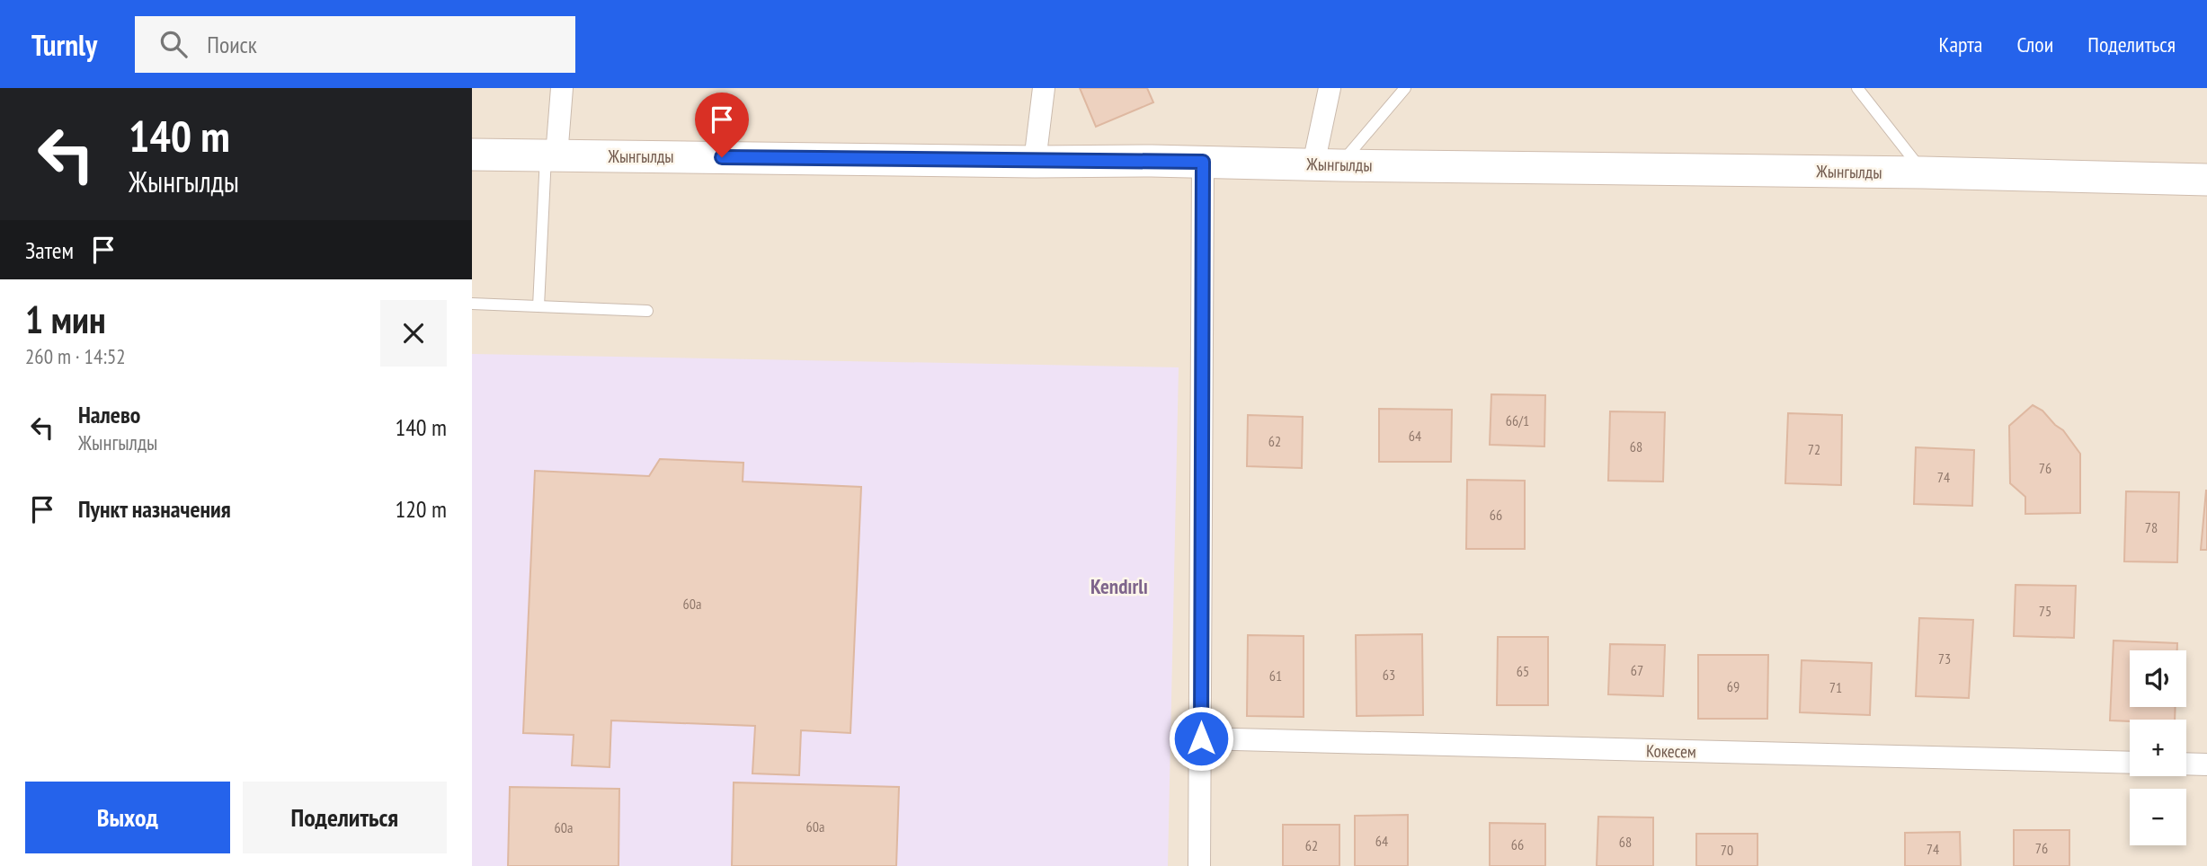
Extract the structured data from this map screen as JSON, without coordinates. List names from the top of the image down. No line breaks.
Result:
{"streets":{"street":["Жынгылды","Кокесем"]},"districts":["Kendırlı"],"house_numbers":["66/1","64","62","68","72","76","74","66","78","60а","75","73","67","65","63","61","69","71","60а","60а","64","68","66","62","76","74","70"],"page":{"header":"Turnly","search":"Поиск","nav":["Карта","Слои","Поделиться"],"turn":["140 m","Жынгылды"],"then":"Затем","heading":["1 мин","260 m · 14:52"],"list":[{"name":"Налево","note":"Жынгылды","value":"140 m"},{"name":"Пункт назначения","value":"120 m"}],"map_buttons":["+","−"],"buttons":["Выход","Поделиться"]}}
